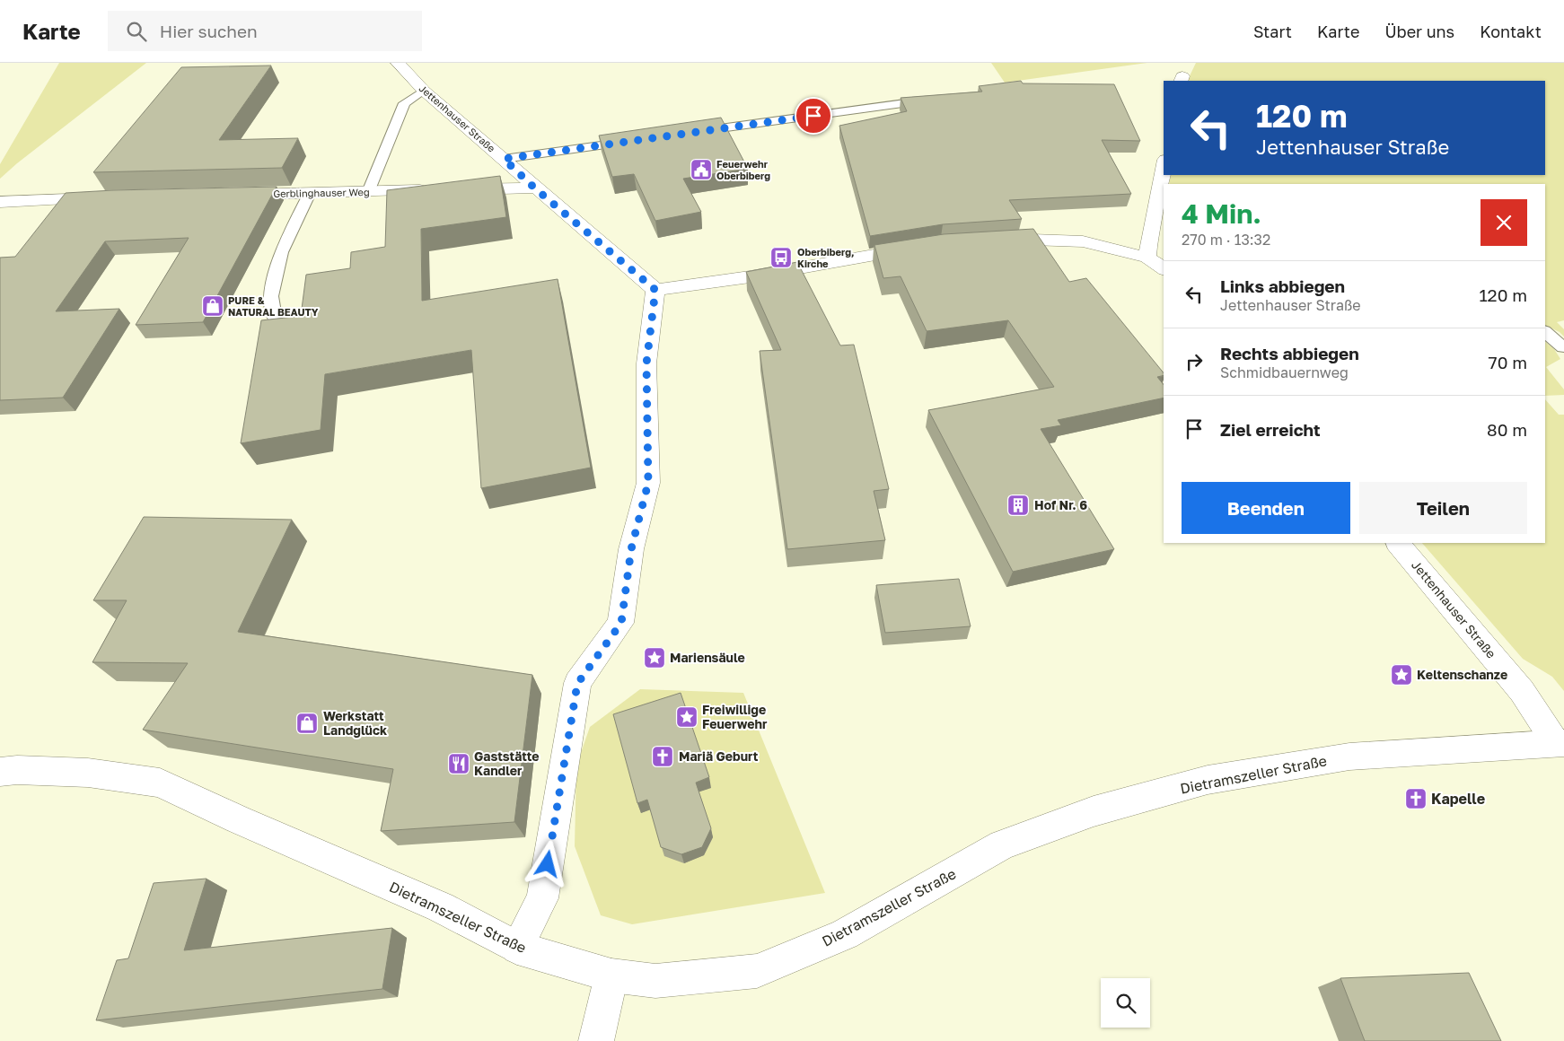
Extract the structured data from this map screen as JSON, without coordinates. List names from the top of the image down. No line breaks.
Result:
{"streets":{"street":["Jettenhauser Straße","Gerblinghauser Weg","Dietramszeller Straße"]},"crossings":[["Jettenhauser Straße","Gerblinghauser Weg"],["Jettenhauser Straße","Dietramszeller Straße"]],"places":{"public building":["Feuerwehr Oberbiberg"],"bus stop":["Oberbiberg, Kirche"],"shop":["PURE & NATURAL BEAUTY","Werkstatt Landglück"],"building":["Hof Nr. 6"],"place":["Mariensäule","Keltenschanze","Freiwillige Feuerwehr"],"church":["Mariä Geburt","Kapelle"],"restaurant":["Gaststätte Kandler"]},"page":{"header":"Karte","search":"Hier suchen","nav":["Start","Karte","Über uns","Kontakt"],"turn":["120 m","Jettenhauser Straße"],"heading":["4 Min.","270 m · 13:32"],"list":[{"name":"Links abbiegen","note":"Jettenhauser Straße","value":"120 m"},{"name":"Rechts abbiegen","note":"Schmidbauernweg","value":"70 m"},{"name":"Ziel erreicht","value":"80 m"}],"buttons":["Beenden","Teilen"]}}
